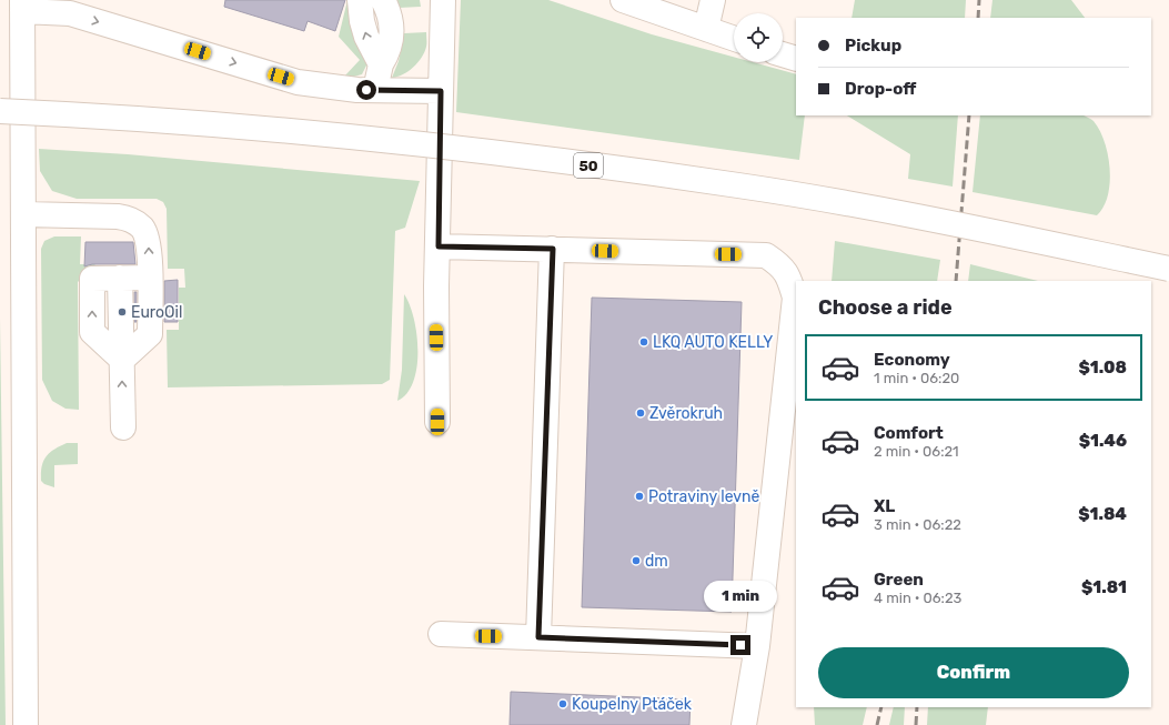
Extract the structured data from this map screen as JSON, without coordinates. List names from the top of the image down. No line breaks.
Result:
{"streets":{"main road":["50"]},"places":["EuroOil","LKQ AUTO KELLY","Zvěrokruh","Potraviny levně","dm","Koupelny Ptáček"],"page":{"banner":["Pickup","Drop-off"],"heading":"Choose a ride","list":[{"name":"Economy","note":"1 min · 06:20","value":"$1.08"},{"name":"Comfort","note":"2 min · 06:21","value":"$1.46"},{"name":"XL","note":"3 min · 06:22","value":"$1.84"},{"name":"Green","note":"4 min · 06:23","value":"$1.81"}],"bubble":"1 min","buttons":"Confirm"}}
